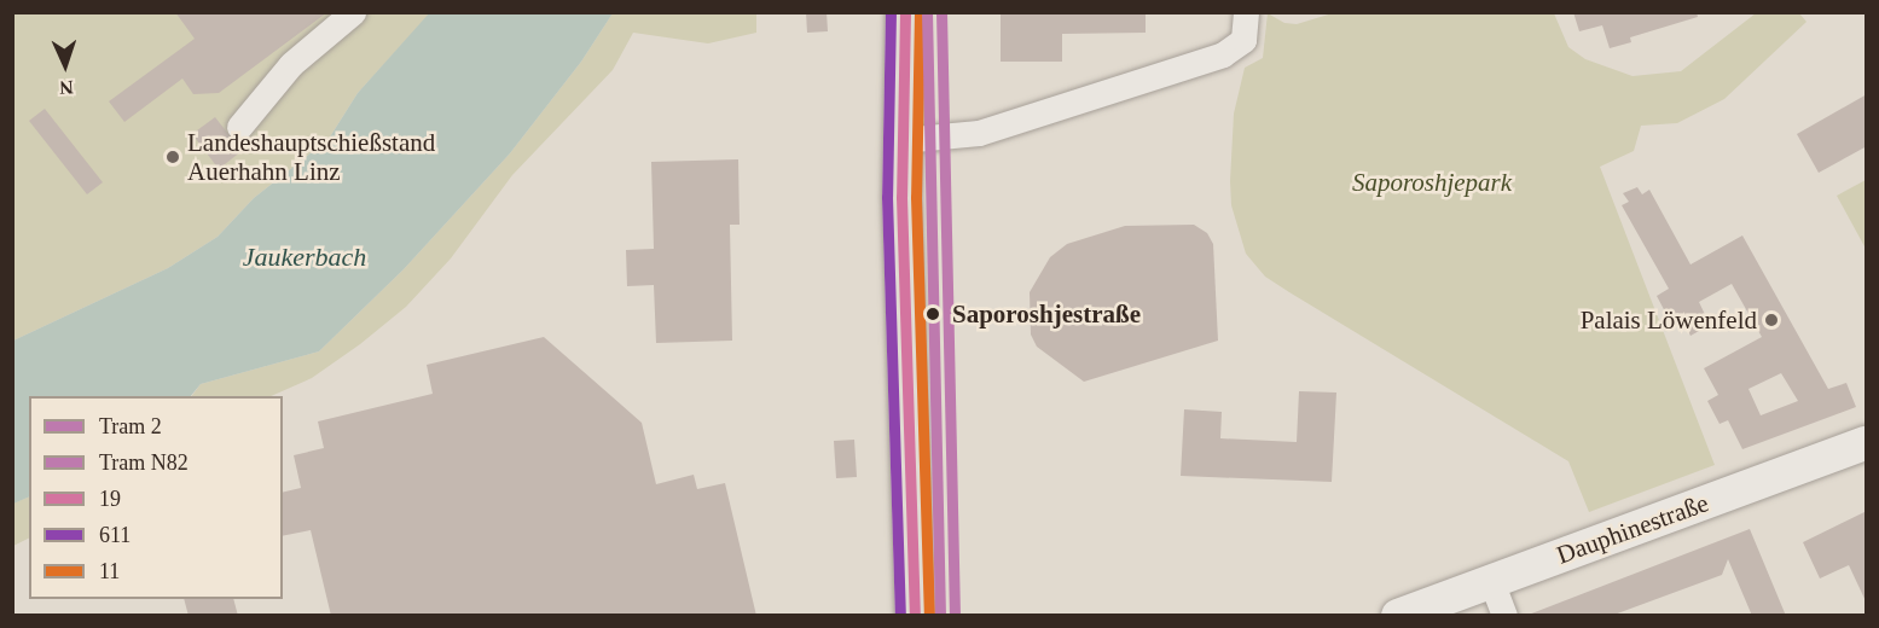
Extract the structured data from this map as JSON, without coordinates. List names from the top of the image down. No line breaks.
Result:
{"streets":{"main road":["Dauphinestraße"]},"water":["Jaukerbach"],"parks":["Saporoshjepark"],"places":["Landeshauptschießstand Auerhahn Linz","Saporoshjestraße","Palais Löwenfeld"],"lines":["tram line 2","tram line N82","transit line 19","transit line 611","transit line 11"],"legend":["Tram 2","Tram N82","19","611","11"],"north":"bottom"}
